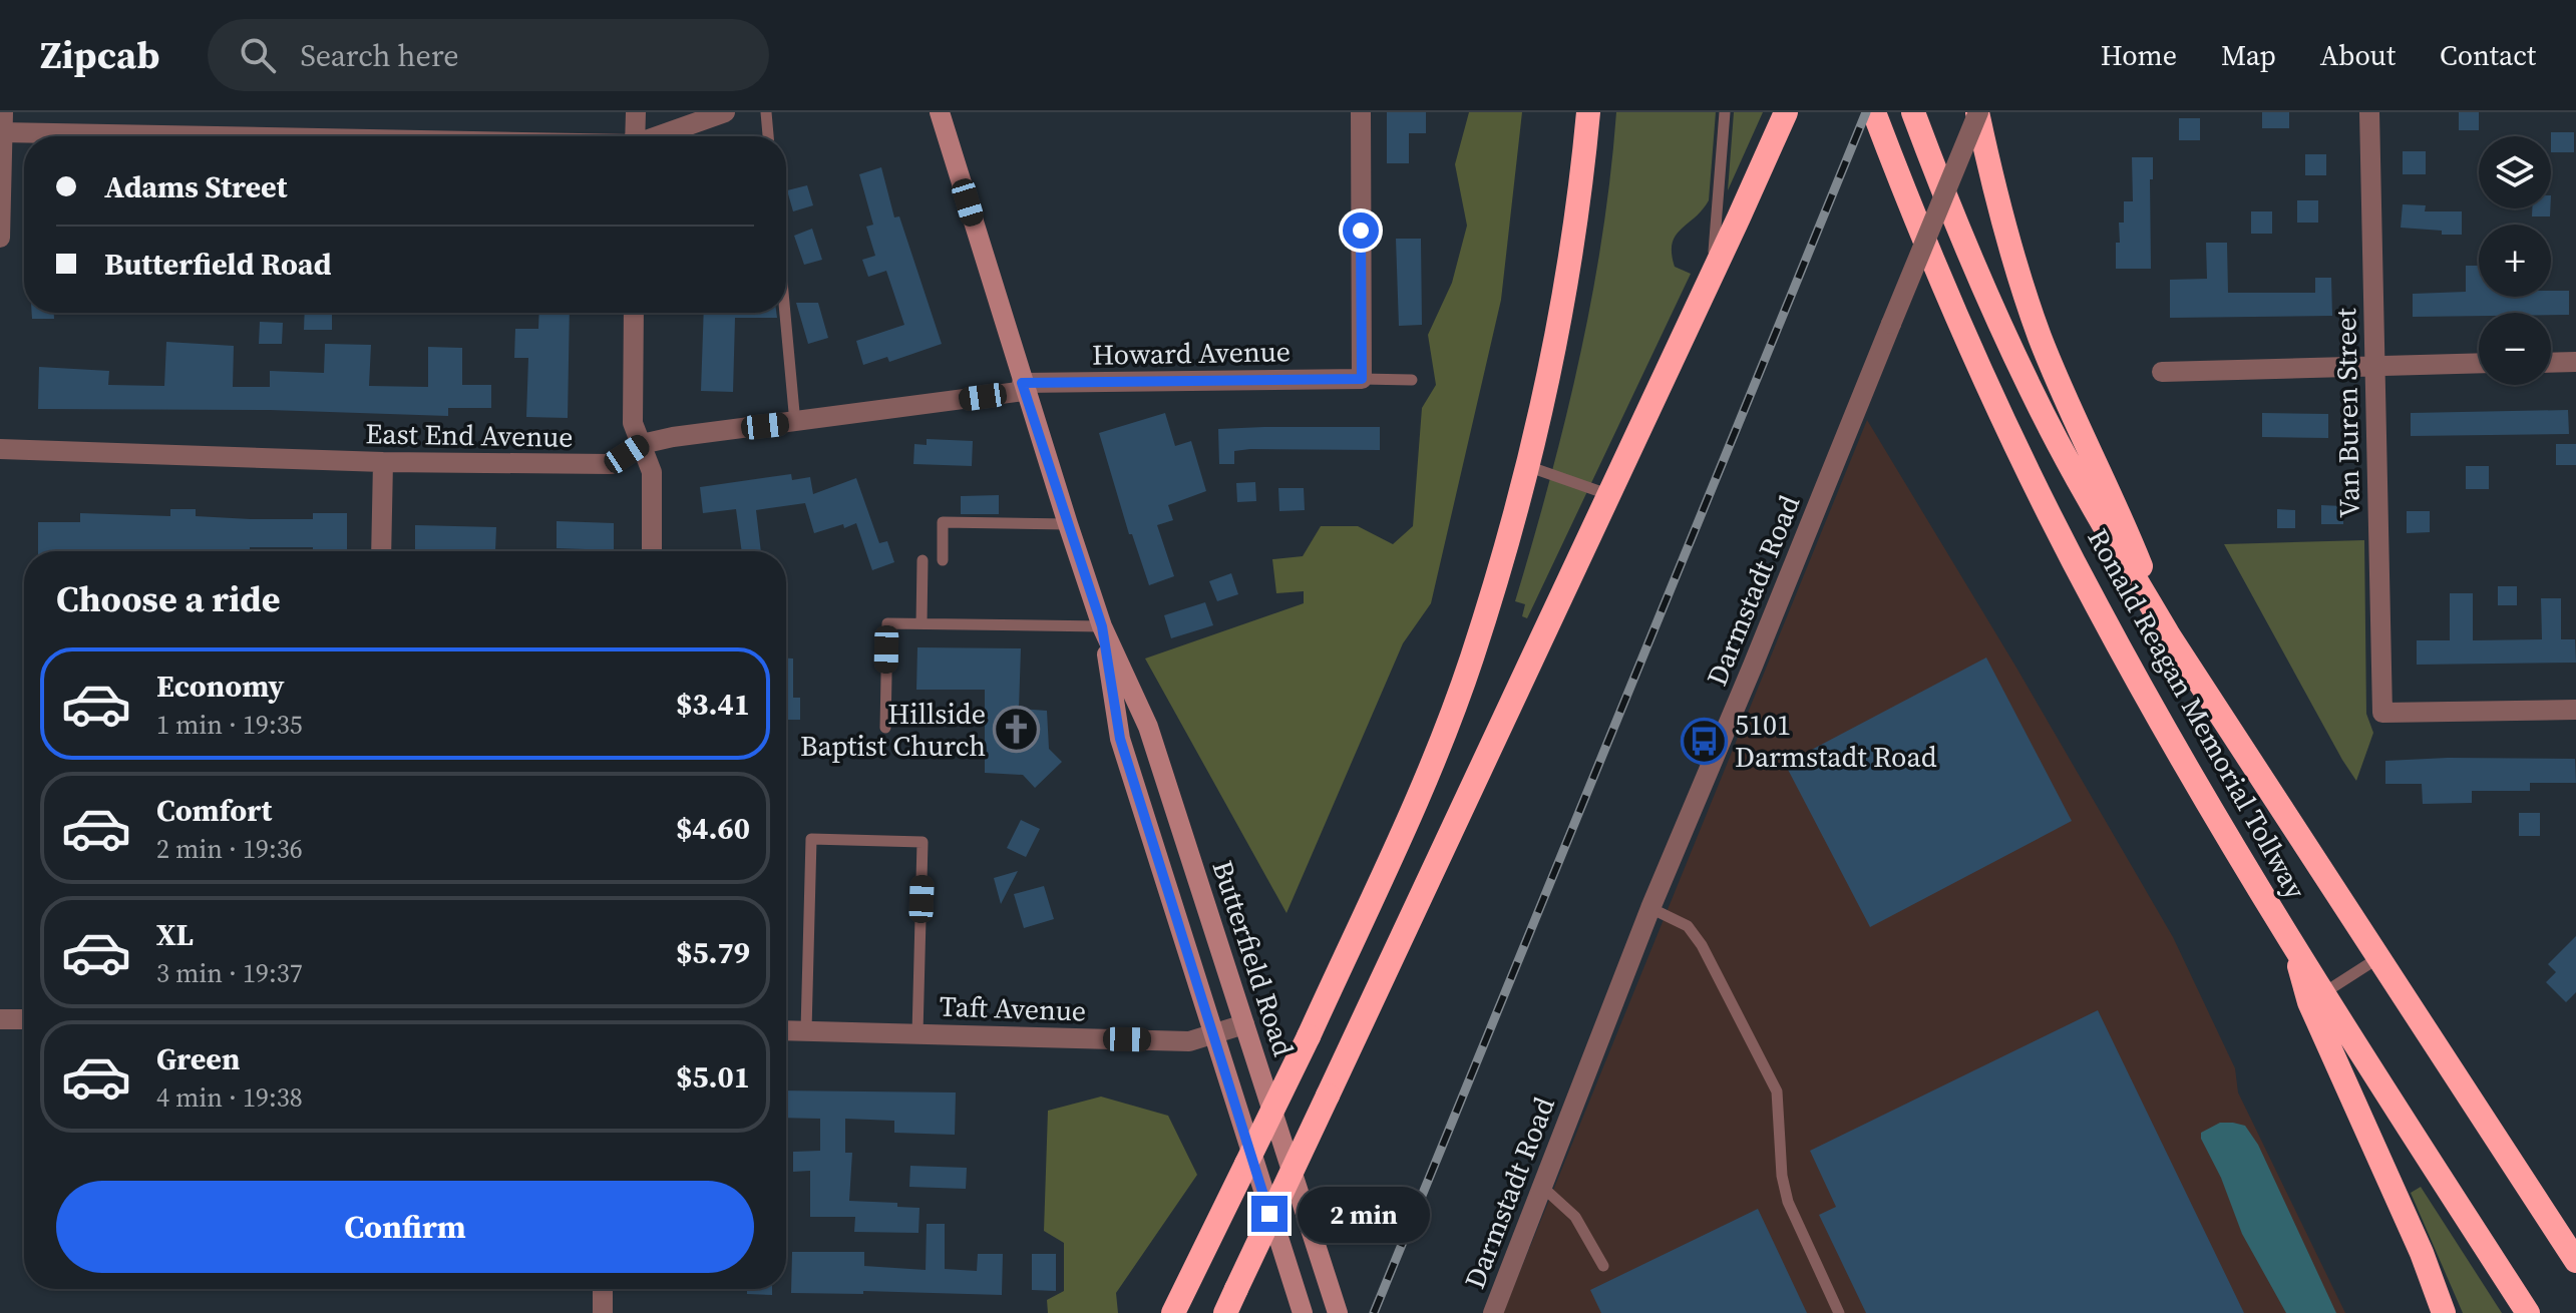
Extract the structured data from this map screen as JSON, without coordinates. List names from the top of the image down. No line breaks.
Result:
{"streets":{"highway":["Ronald Reagan Memorial Tollway"],"main road":["Butterfield Road"],"street":["Howard Avenue","Van Buren Street","East End Avenue","Darmstadt Road","Taft Avenue"]},"crossings":[["Howard Avenue","East End Avenue"],["Howard Avenue","Butterfield Road"],["East End Avenue","Butterfield Road"],["Butterfield Road","Taft Avenue"]],"places":{"church":["Hillside Baptist Church"],"bus stop":["5101 Darmstadt Road"]},"page":{"header":"Zipcab","search":"Search here","nav":["Home","Map","About","Contact"],"map_buttons":["+","−"],"banner":["Adams Street","Butterfield Road"],"heading":"Choose a ride","list":[{"name":"Economy","note":"1 min · 19:35","value":"$3.41"},{"name":"Comfort","note":"2 min · 19:36","value":"$4.60"},{"name":"XL","note":"3 min · 19:37","value":"$5.79"},{"name":"Green","note":"4 min · 19:38","value":"$5.01"}],"buttons":"Confirm","bubble":"2 min"}}
